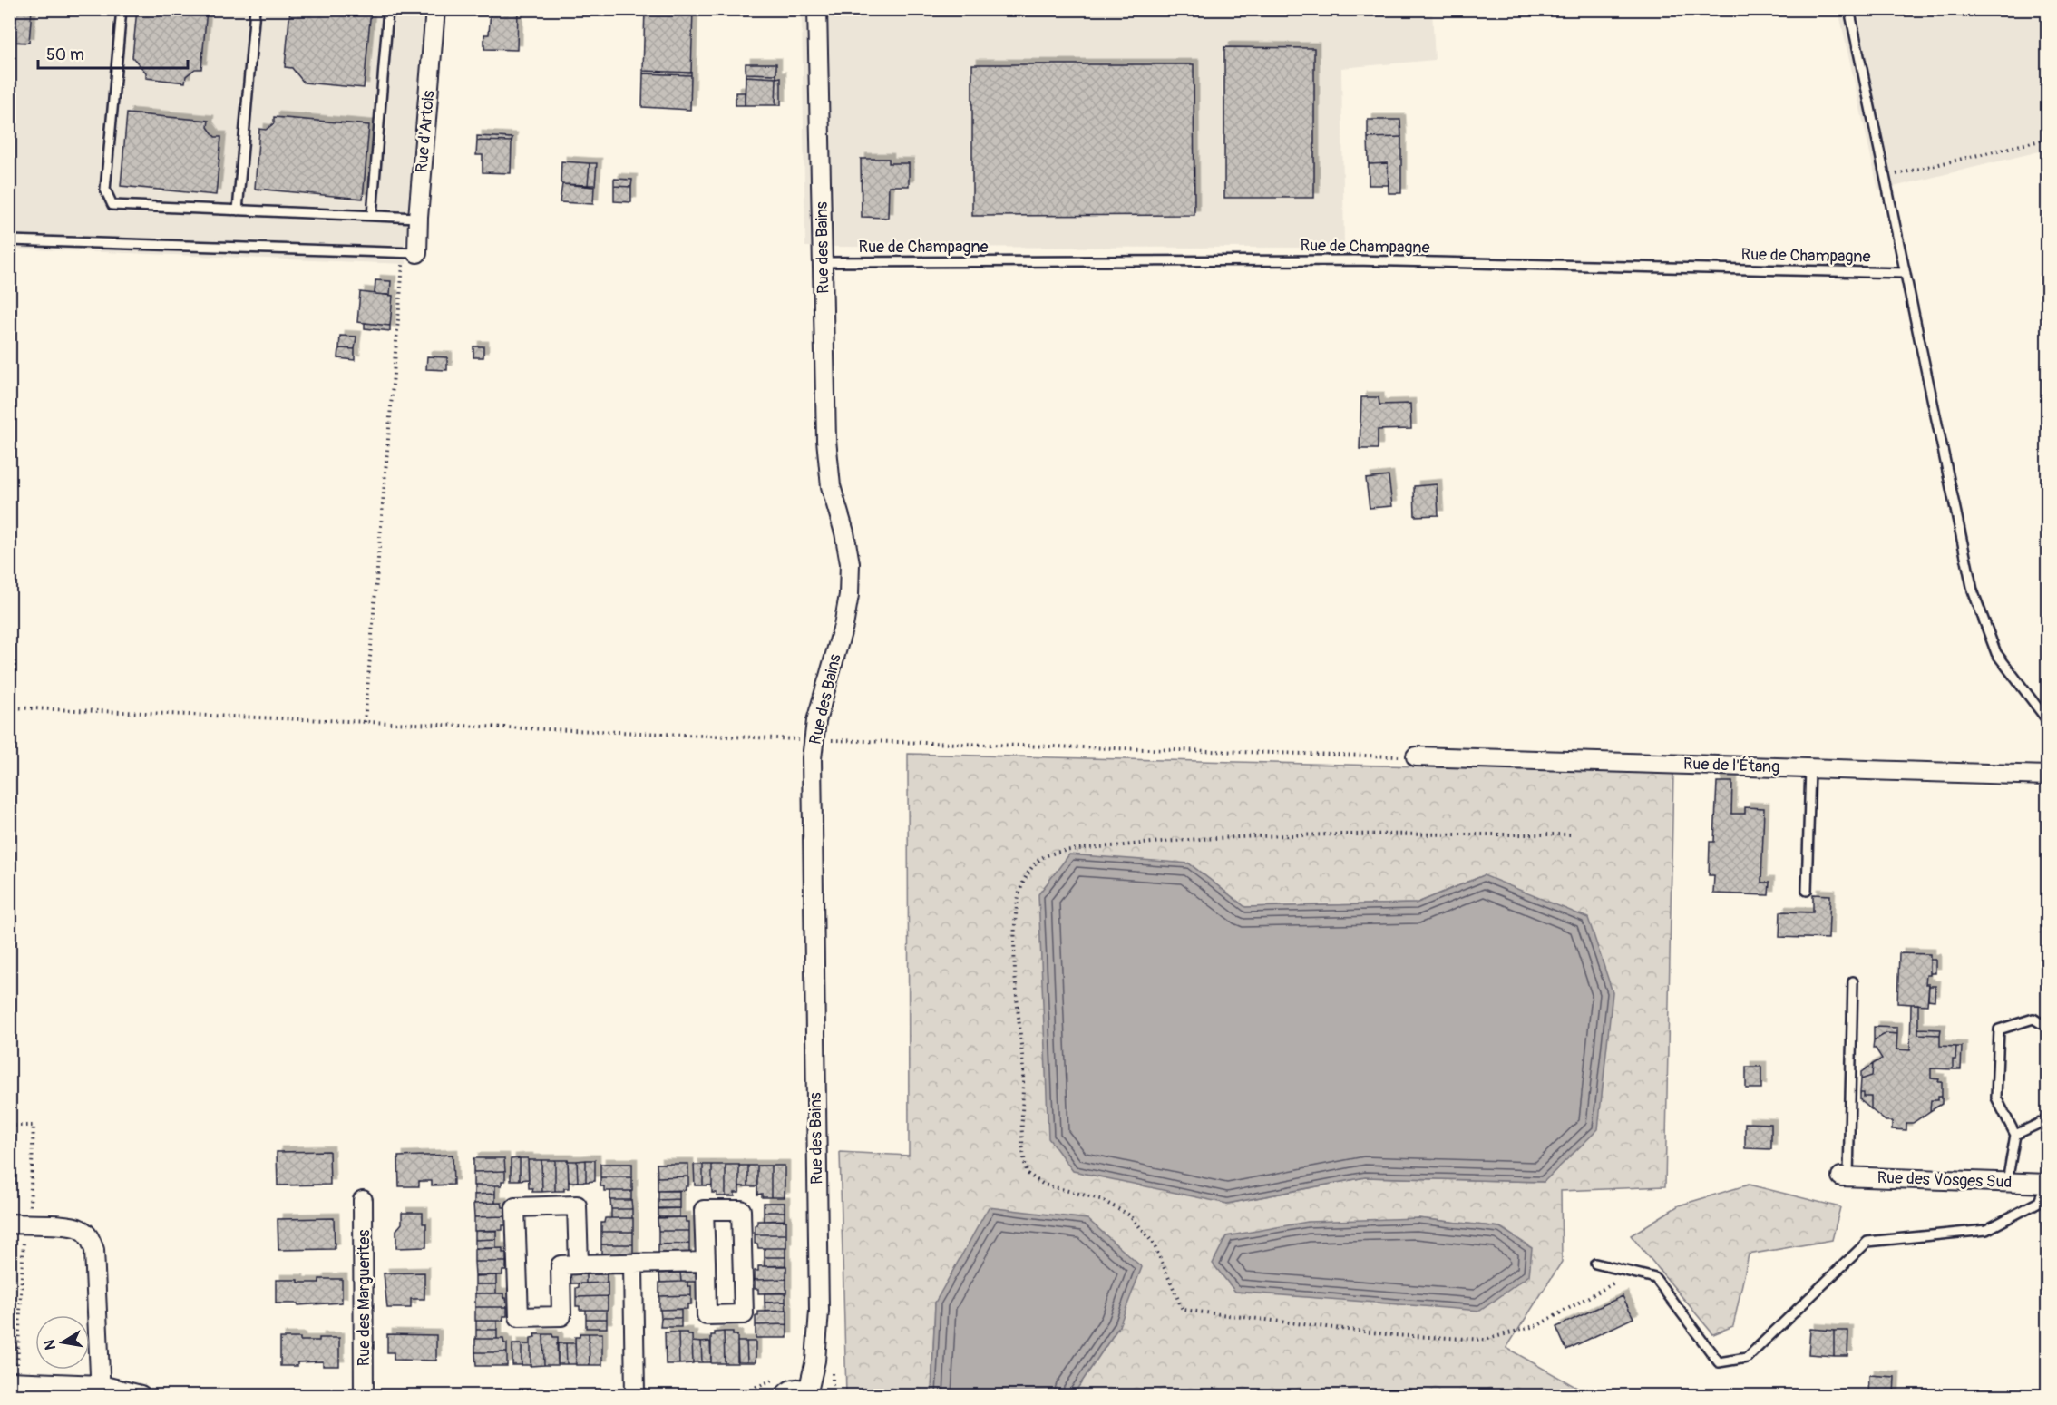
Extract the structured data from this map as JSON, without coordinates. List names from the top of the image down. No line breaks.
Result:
{"streets":{"street":["Rue d'Artois","Rue des Bains","Rue de l'Étang","Rue des Vosges Sud","Rue des Marguerites"],"lane":["Rue de Champagne"]},"crossings":[["Rue de Champagne","Rue des Bains"]],"scale_bar":"50 m","north":"left"}
